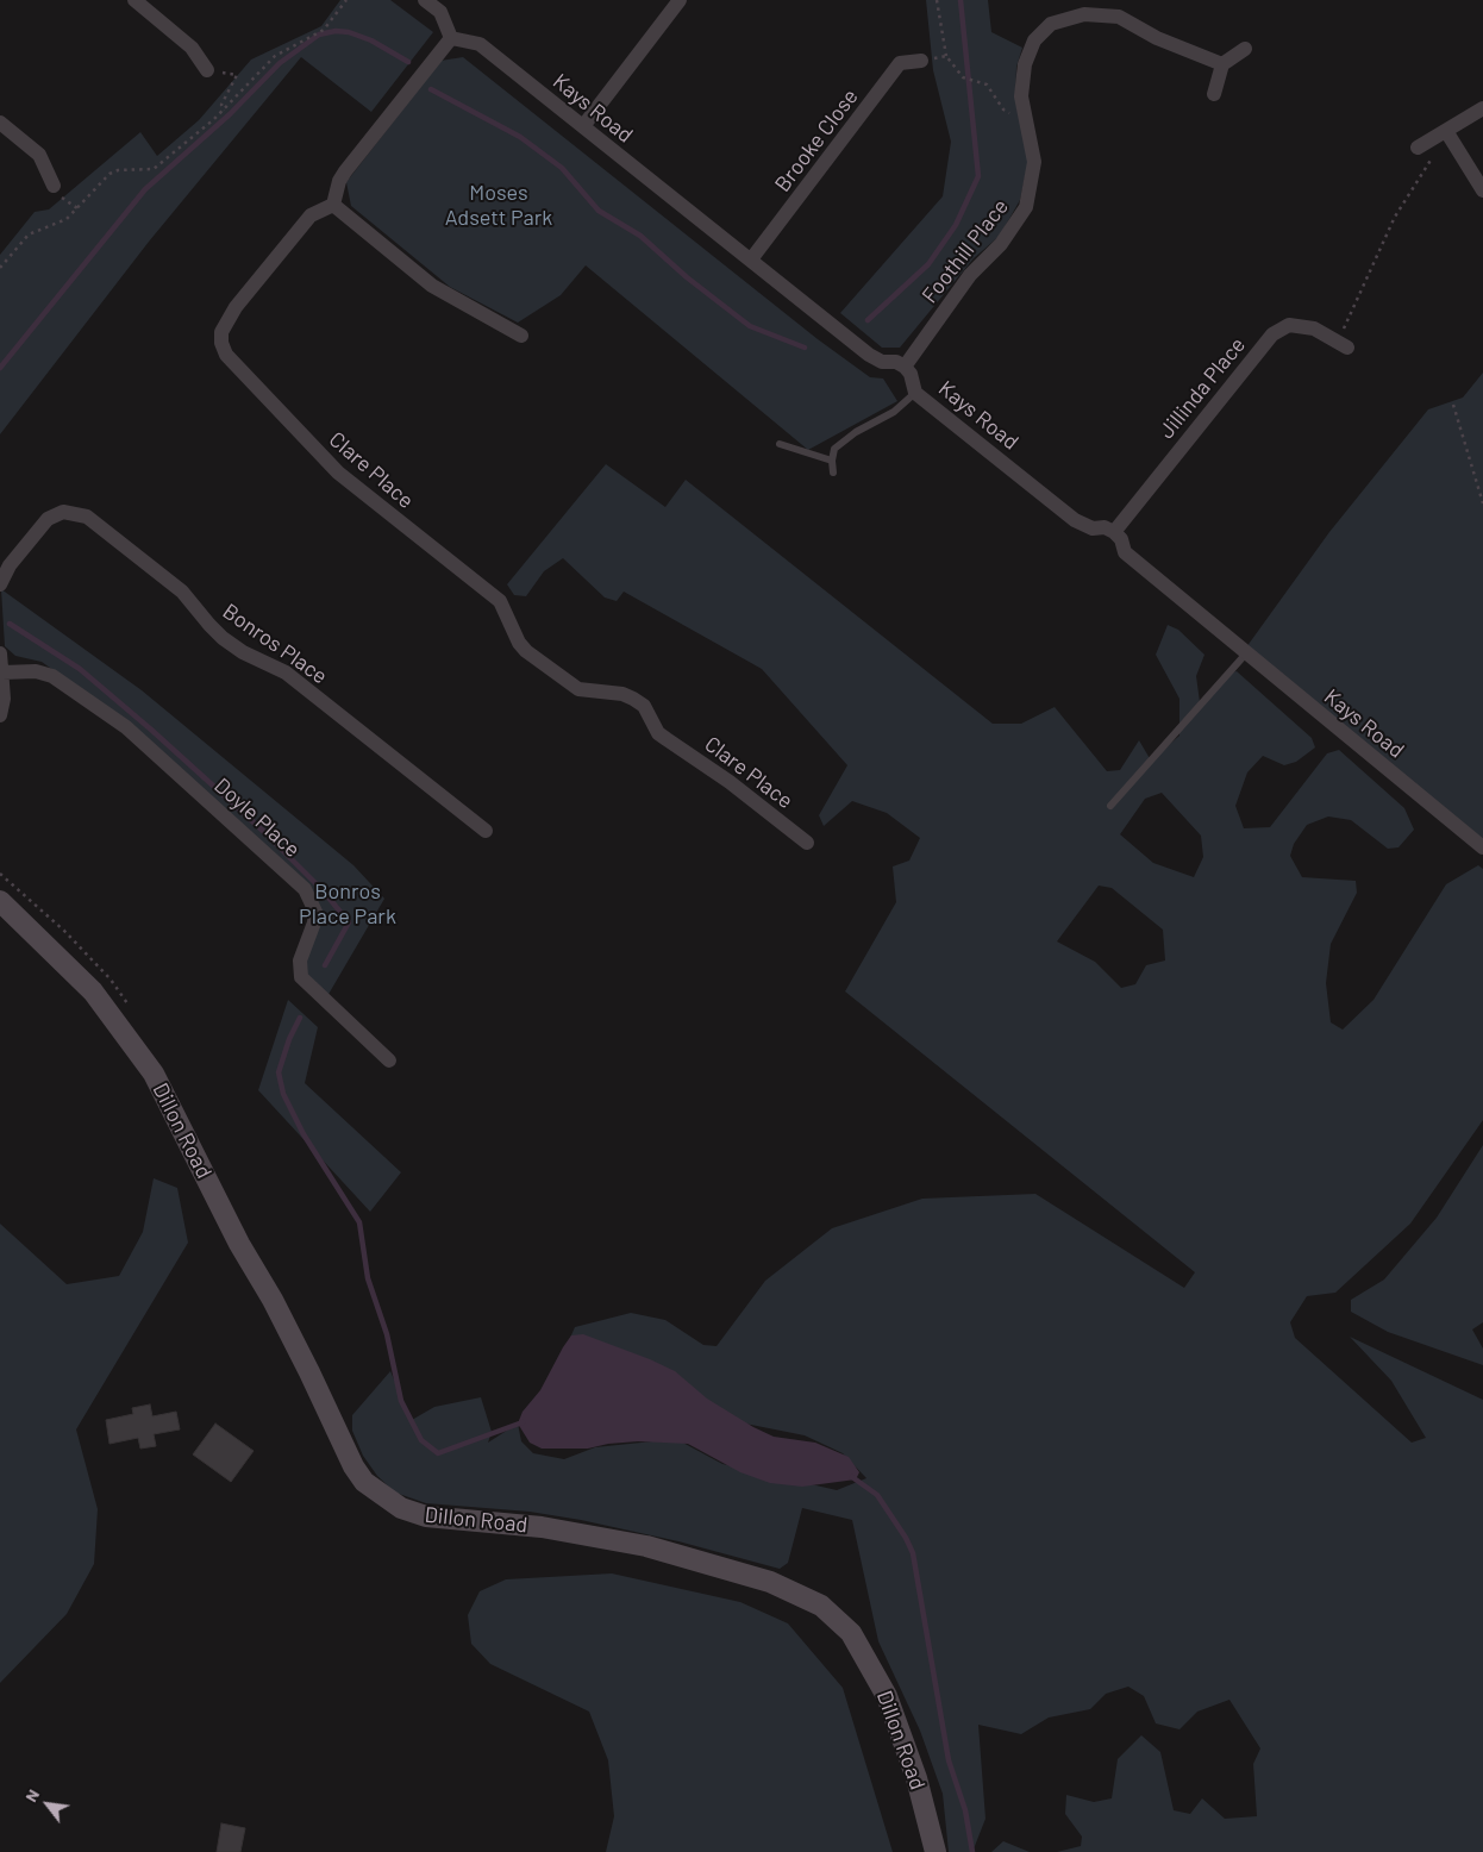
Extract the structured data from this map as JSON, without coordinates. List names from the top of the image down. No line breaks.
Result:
{"streets":{"main road":["Dillon Road"],"street":["Kays Road","Brooke Close","Foothill Place","Jillinda Place","Clare Place","Bonros Place","Doyle Place"]},"crossings":[["Kays Road","Brooke Close"],["Kays Road","Foothill Place"],["Kays Road","Jillinda Place"]],"parks":["Moses Adsett Park","Bonros Place Park"],"north":"top left"}
